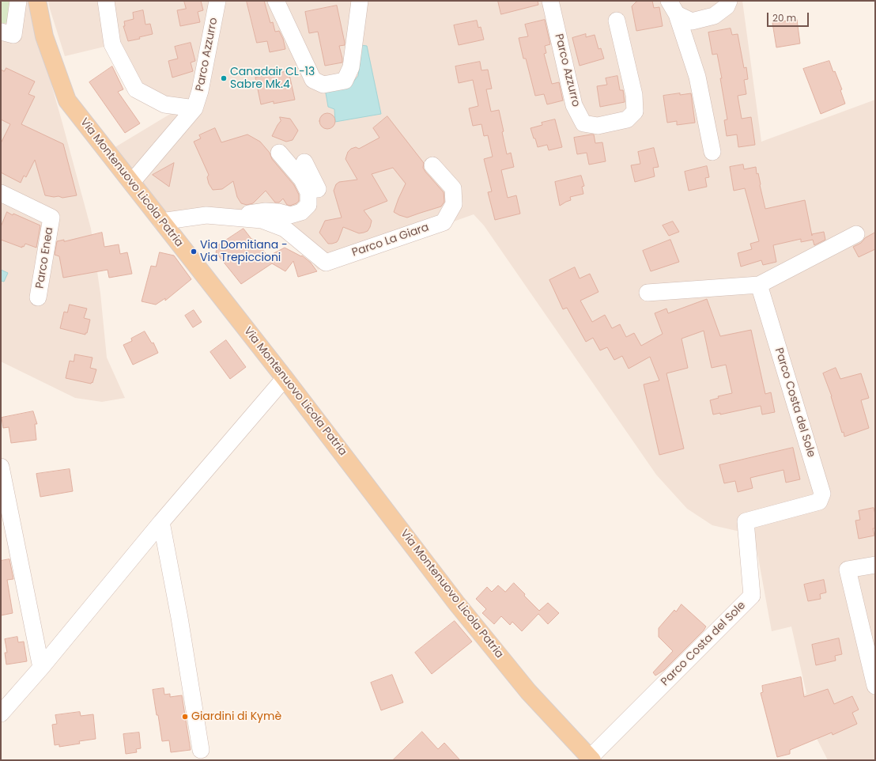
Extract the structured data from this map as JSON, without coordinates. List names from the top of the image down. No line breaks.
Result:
{"streets":{"main road":["Via Montenuovo Licola Patria"],"street":["Parco Azzurro","Parco La Giara","Parco Enea","Parco Costa del Sole"]},"crossings":[["Parco Azzurro","Via Montenuovo Licola Patria"],["Via Montenuovo Licola Patria","Parco La Giara"],["Via Montenuovo Licola Patria","Parco Costa del Sole"]],"places":["Canadair CL-13 Sabre Mk.4","Via Domitiana - Via Trepiccioni","Giardini di Kymè"],"scale_bar":"20 m"}
